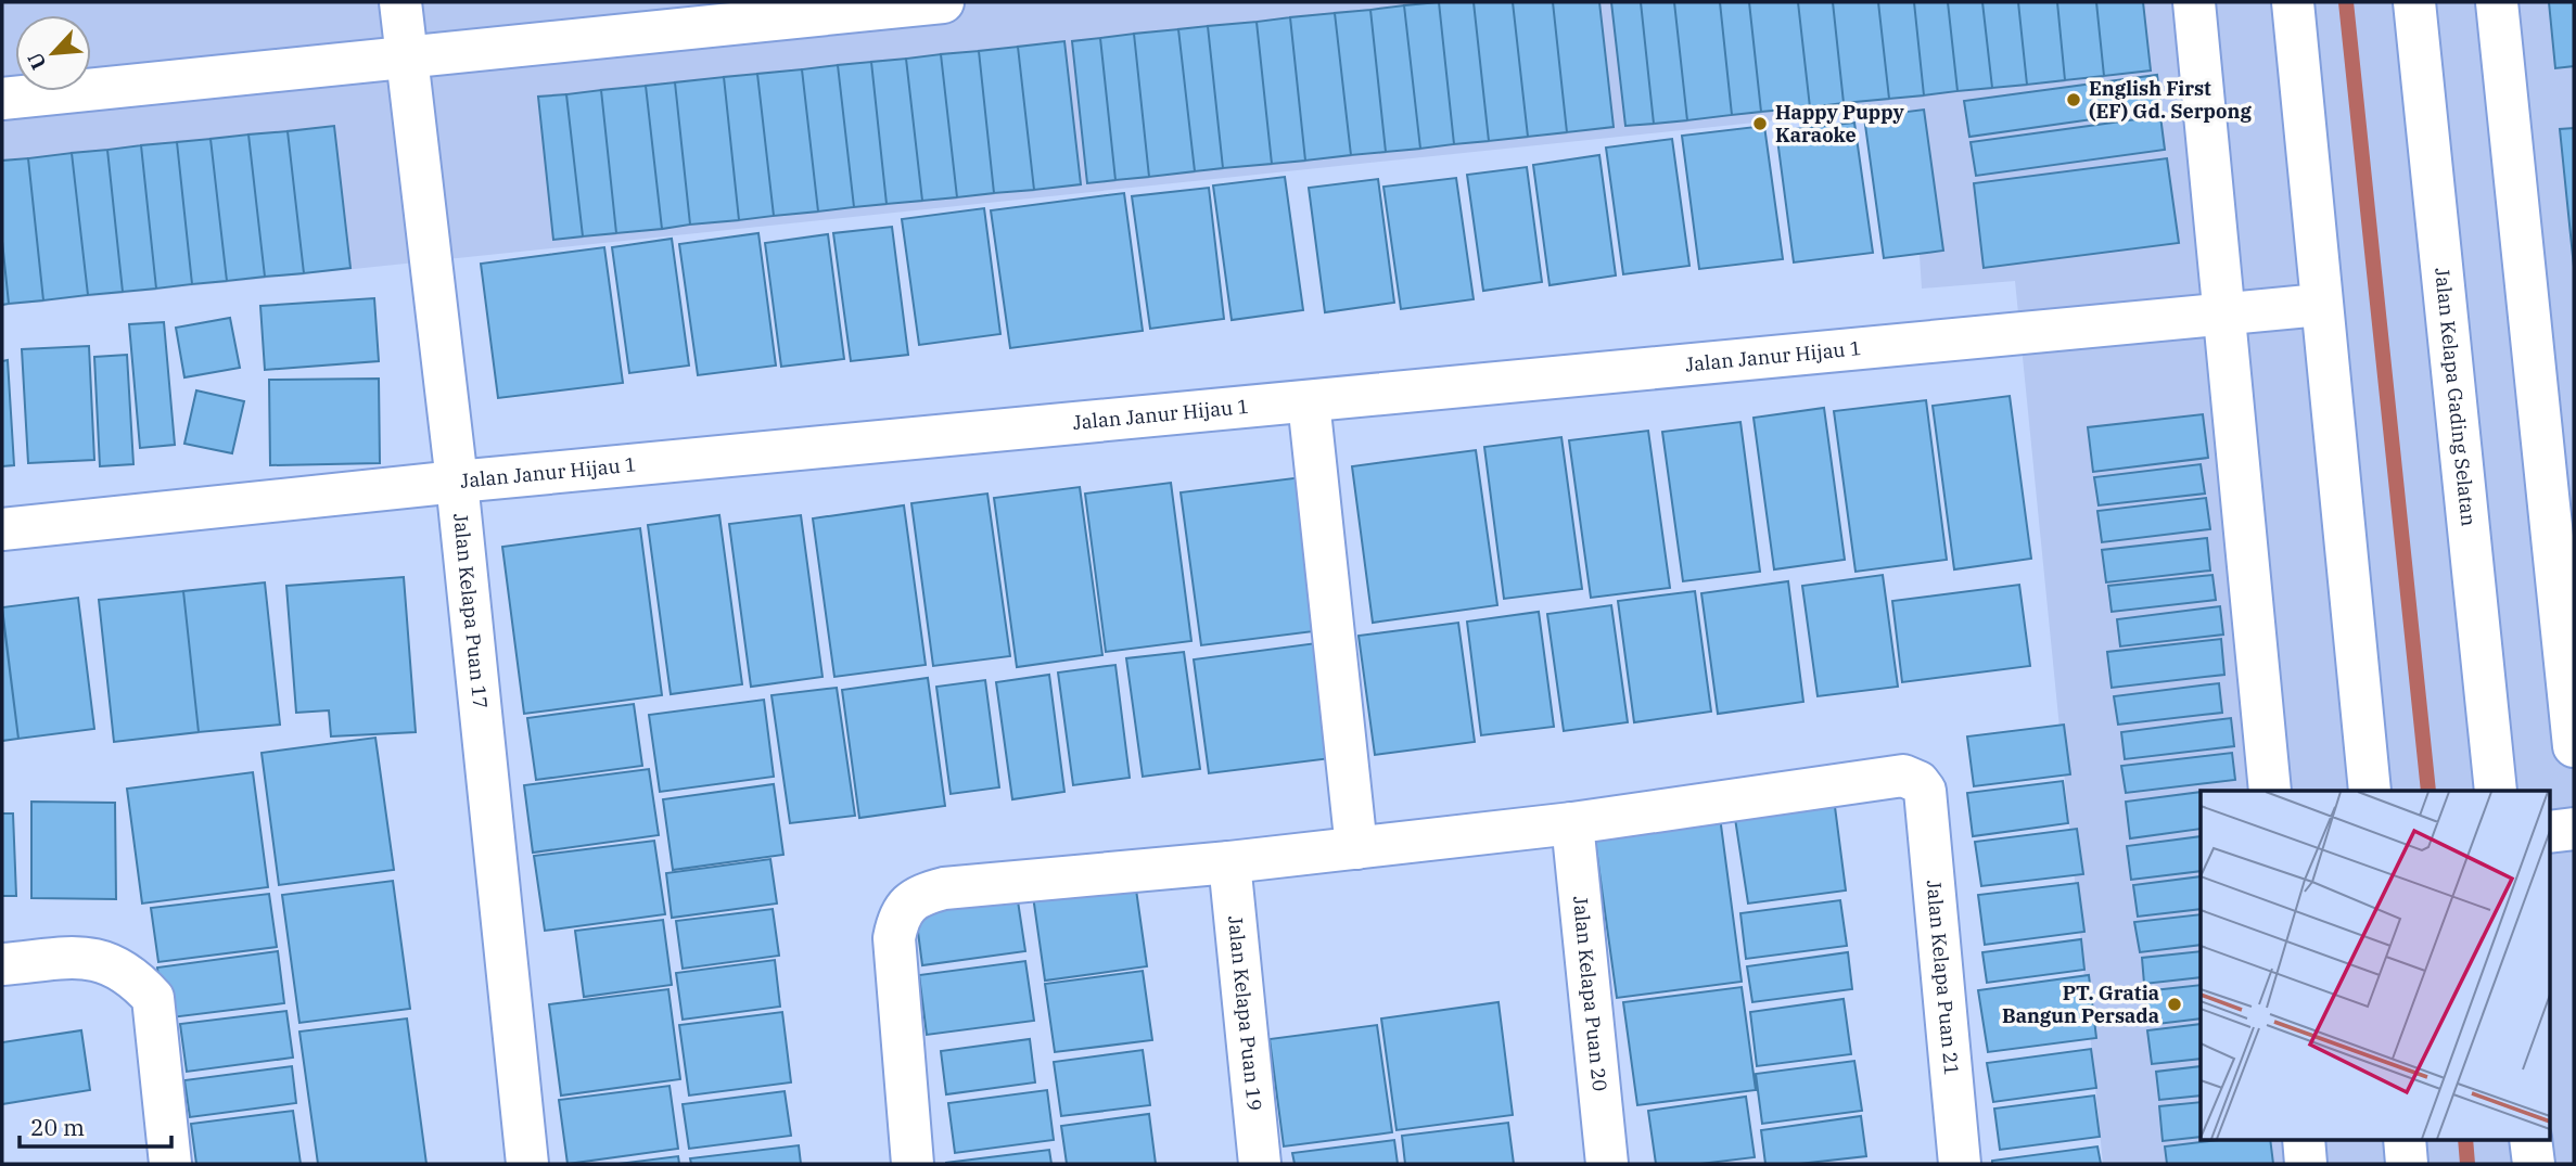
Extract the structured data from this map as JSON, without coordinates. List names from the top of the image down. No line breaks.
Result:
{"streets":{"street":["Jalan Janur Hijau 1","Jalan Kelapa Gading Selatan","Jalan Kelapa Puan 17","Jalan Kelapa Puan 21","Jalan Kelapa Puan 20","Jalan Kelapa Puan 19"]},"crossings":[["Jalan Janur Hijau 1","Jalan Kelapa Puan 17"],["Jalan Kelapa Puan 21","Jalan Kelapa Puan 20"]],"places":["English First (EF) Gd. Serpong","Happy Puppy Karaoke","PT. Gratia Bangun Persada"],"scale_bar":"20 m","north":"bottom left"}
